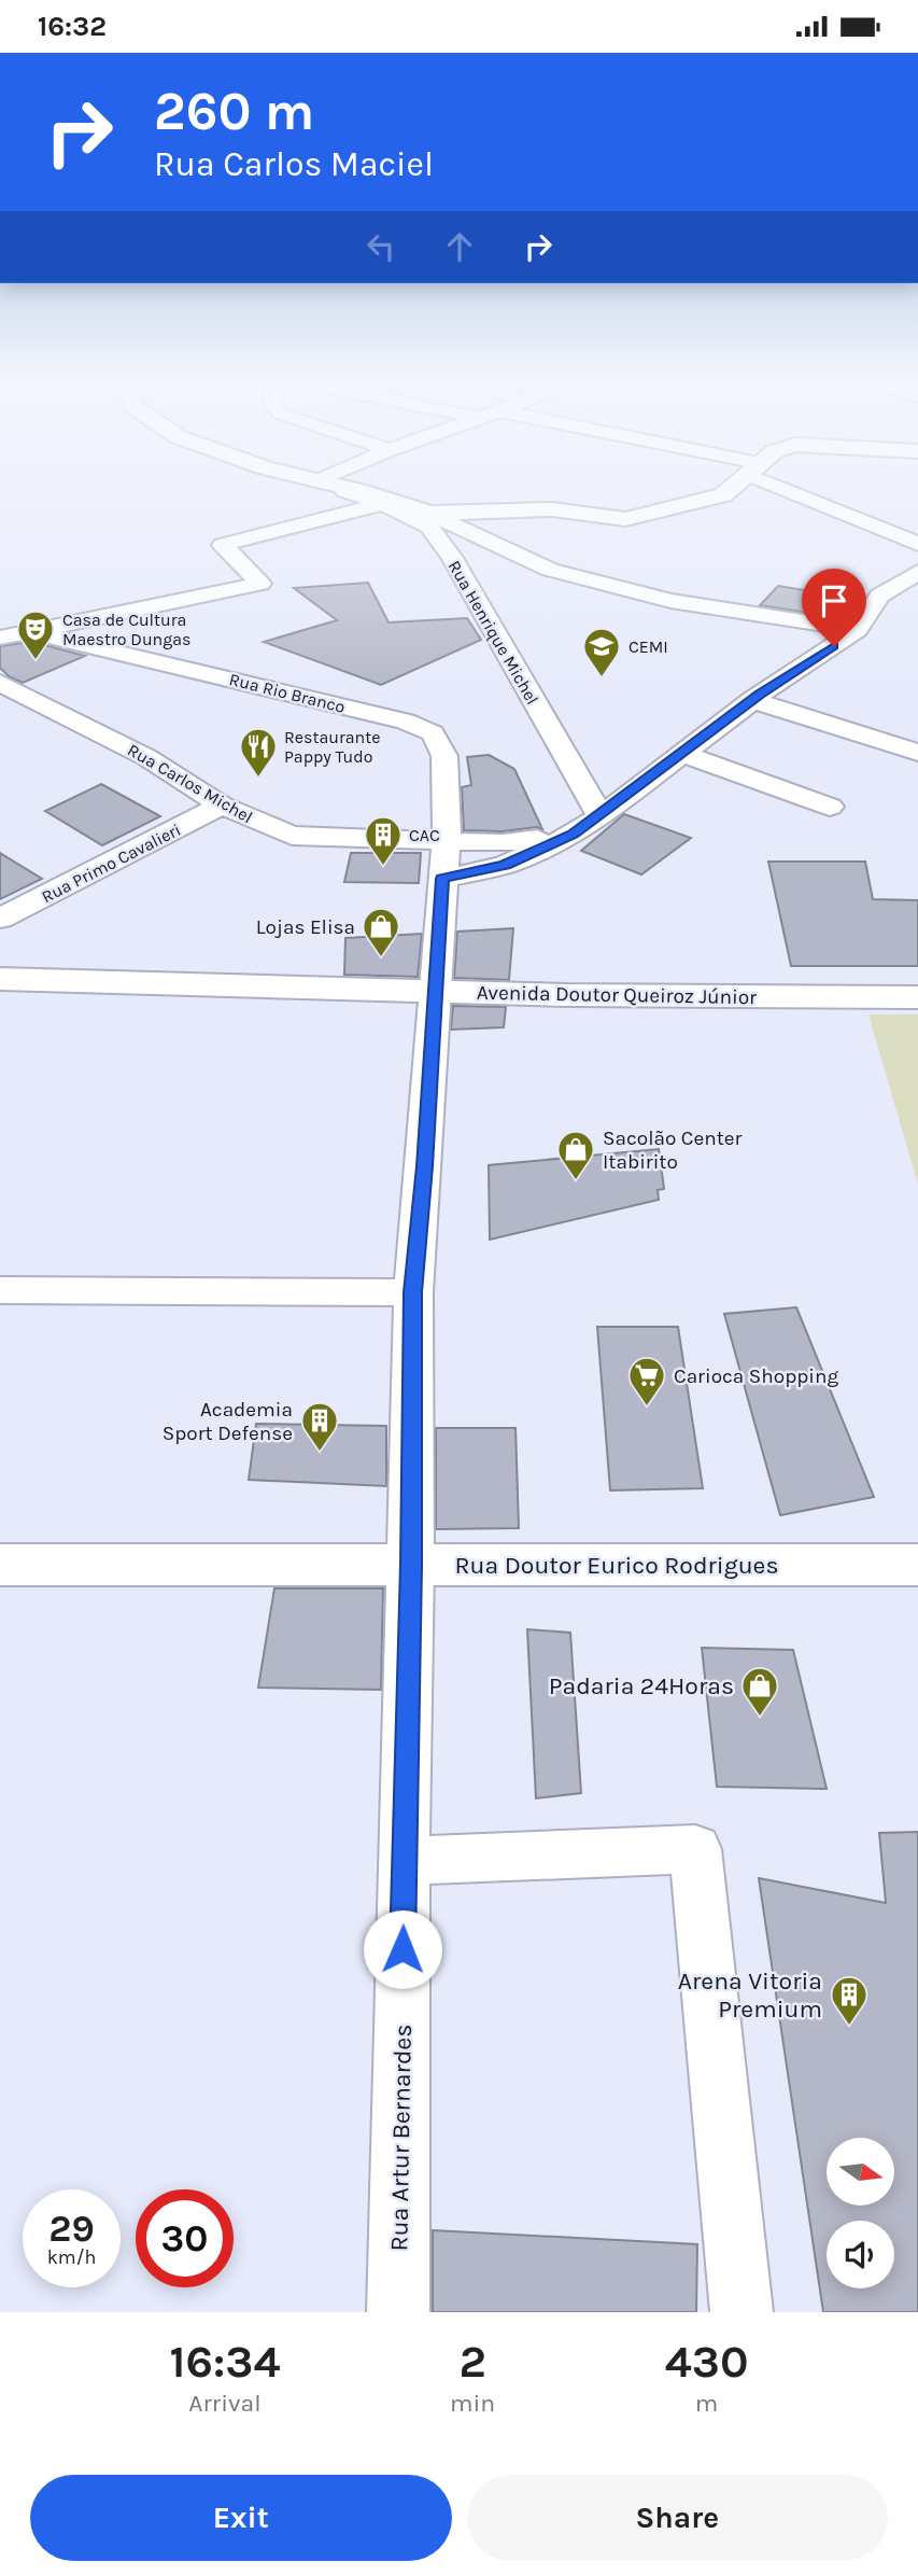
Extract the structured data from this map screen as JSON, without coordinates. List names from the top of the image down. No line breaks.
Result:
{"streets":{"street":["Rua Henrique Michel","Rua Rio Branco","Rua Carlos Michel","Rua Primo Cavalieri","Avenida Doutor Queiroz Júnior","Rua Doutor Eurico Rodrigues","Rua Artur Bernardes"]},"crossings":[["Rua Rio Branco","Rua Carlos Michel"],["Rua Rio Branco","Rua Artur Bernardes"],["Rua Carlos Michel","Rua Primo Cavalieri"],["Rua Carlos Michel","Rua Artur Bernardes"],["Avenida Doutor Queiroz Júnior","Rua Artur Bernardes"],["Rua Doutor Eurico Rodrigues","Rua Artur Bernardes"]],"places":{"theatre":["Casa de Cultura Maestro Dungas"],"school or university":["CEMI"],"restaurant":["Restaurante Pappy Tudo"],"building":["CAC","Academia Sport Defense","Arena Vitoria Premium"],"shop":["Lojas Elisa","Sacolão Center Itabirito","Padaria 24Horas"],"supermarket":["Carioca Shopping"]},"north":"right","page":{"status":"16:32","turn":["260 m","Rua Carlos Maciel"],"speed":"29 km/h","limit":"30","eta":["16:34","Arrival","2","min","430","m"],"buttons":["Exit","Share"]}}
